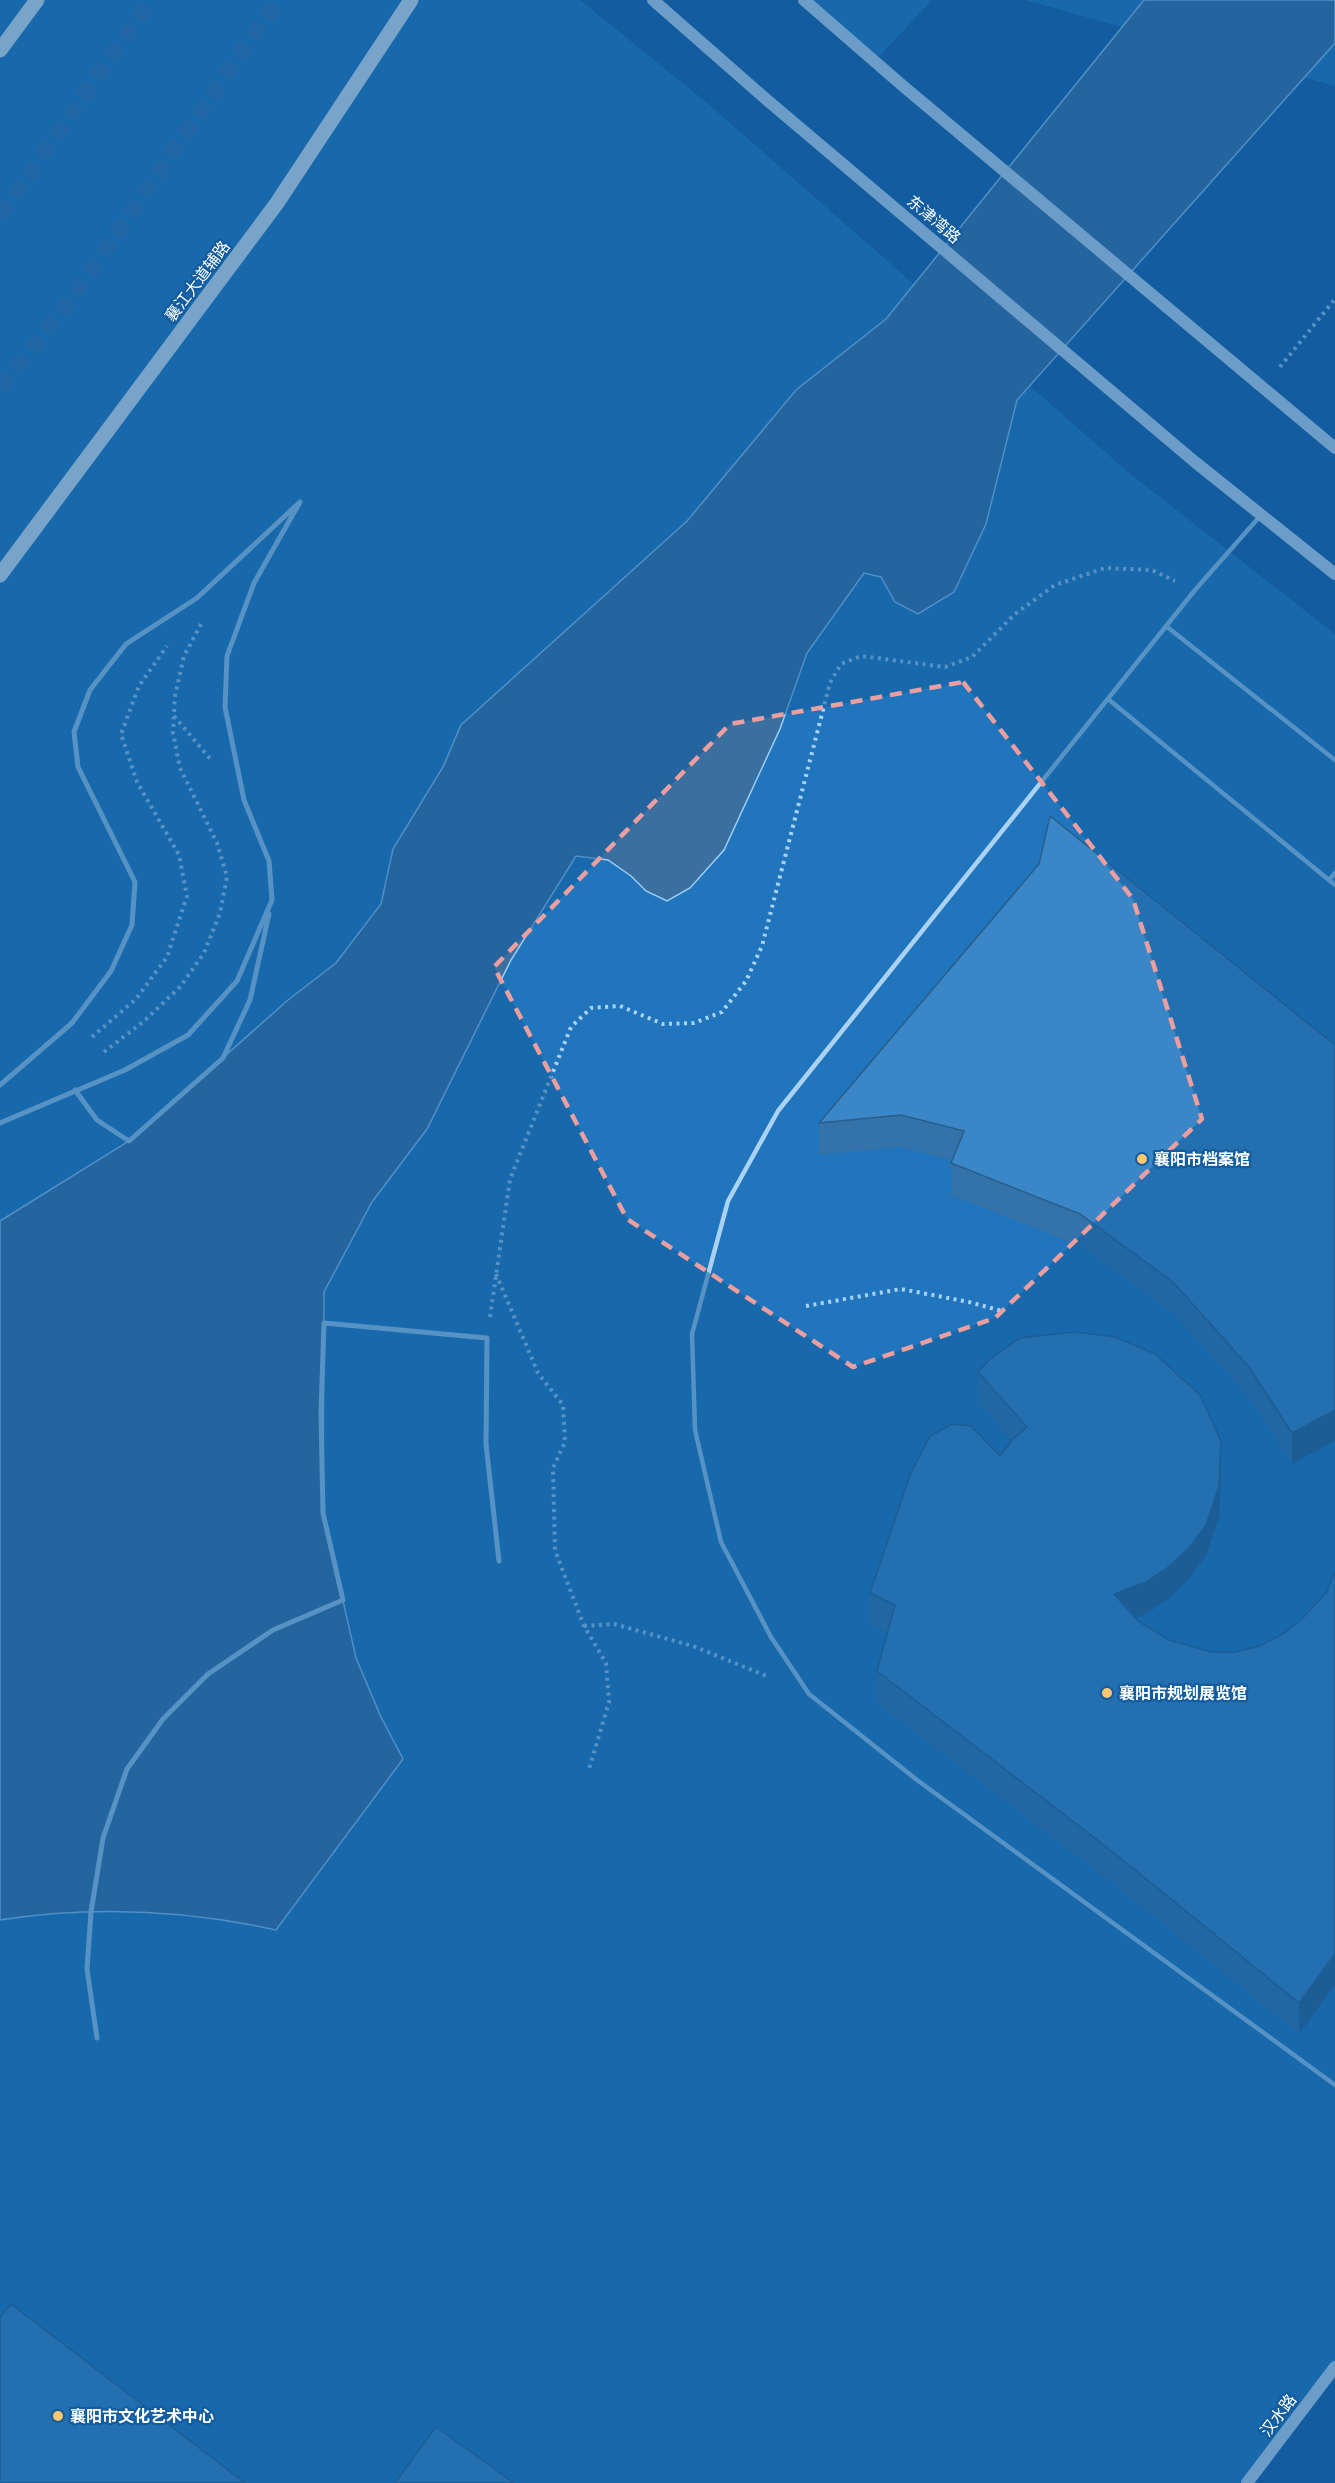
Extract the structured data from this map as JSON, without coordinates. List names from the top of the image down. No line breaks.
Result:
{"streets":{"main road":["东津湾路","襄江大道辅路","汉水路"]},"places":["襄阳市档案馆","襄阳市规划展览馆","襄阳市文化艺术中心"]}
